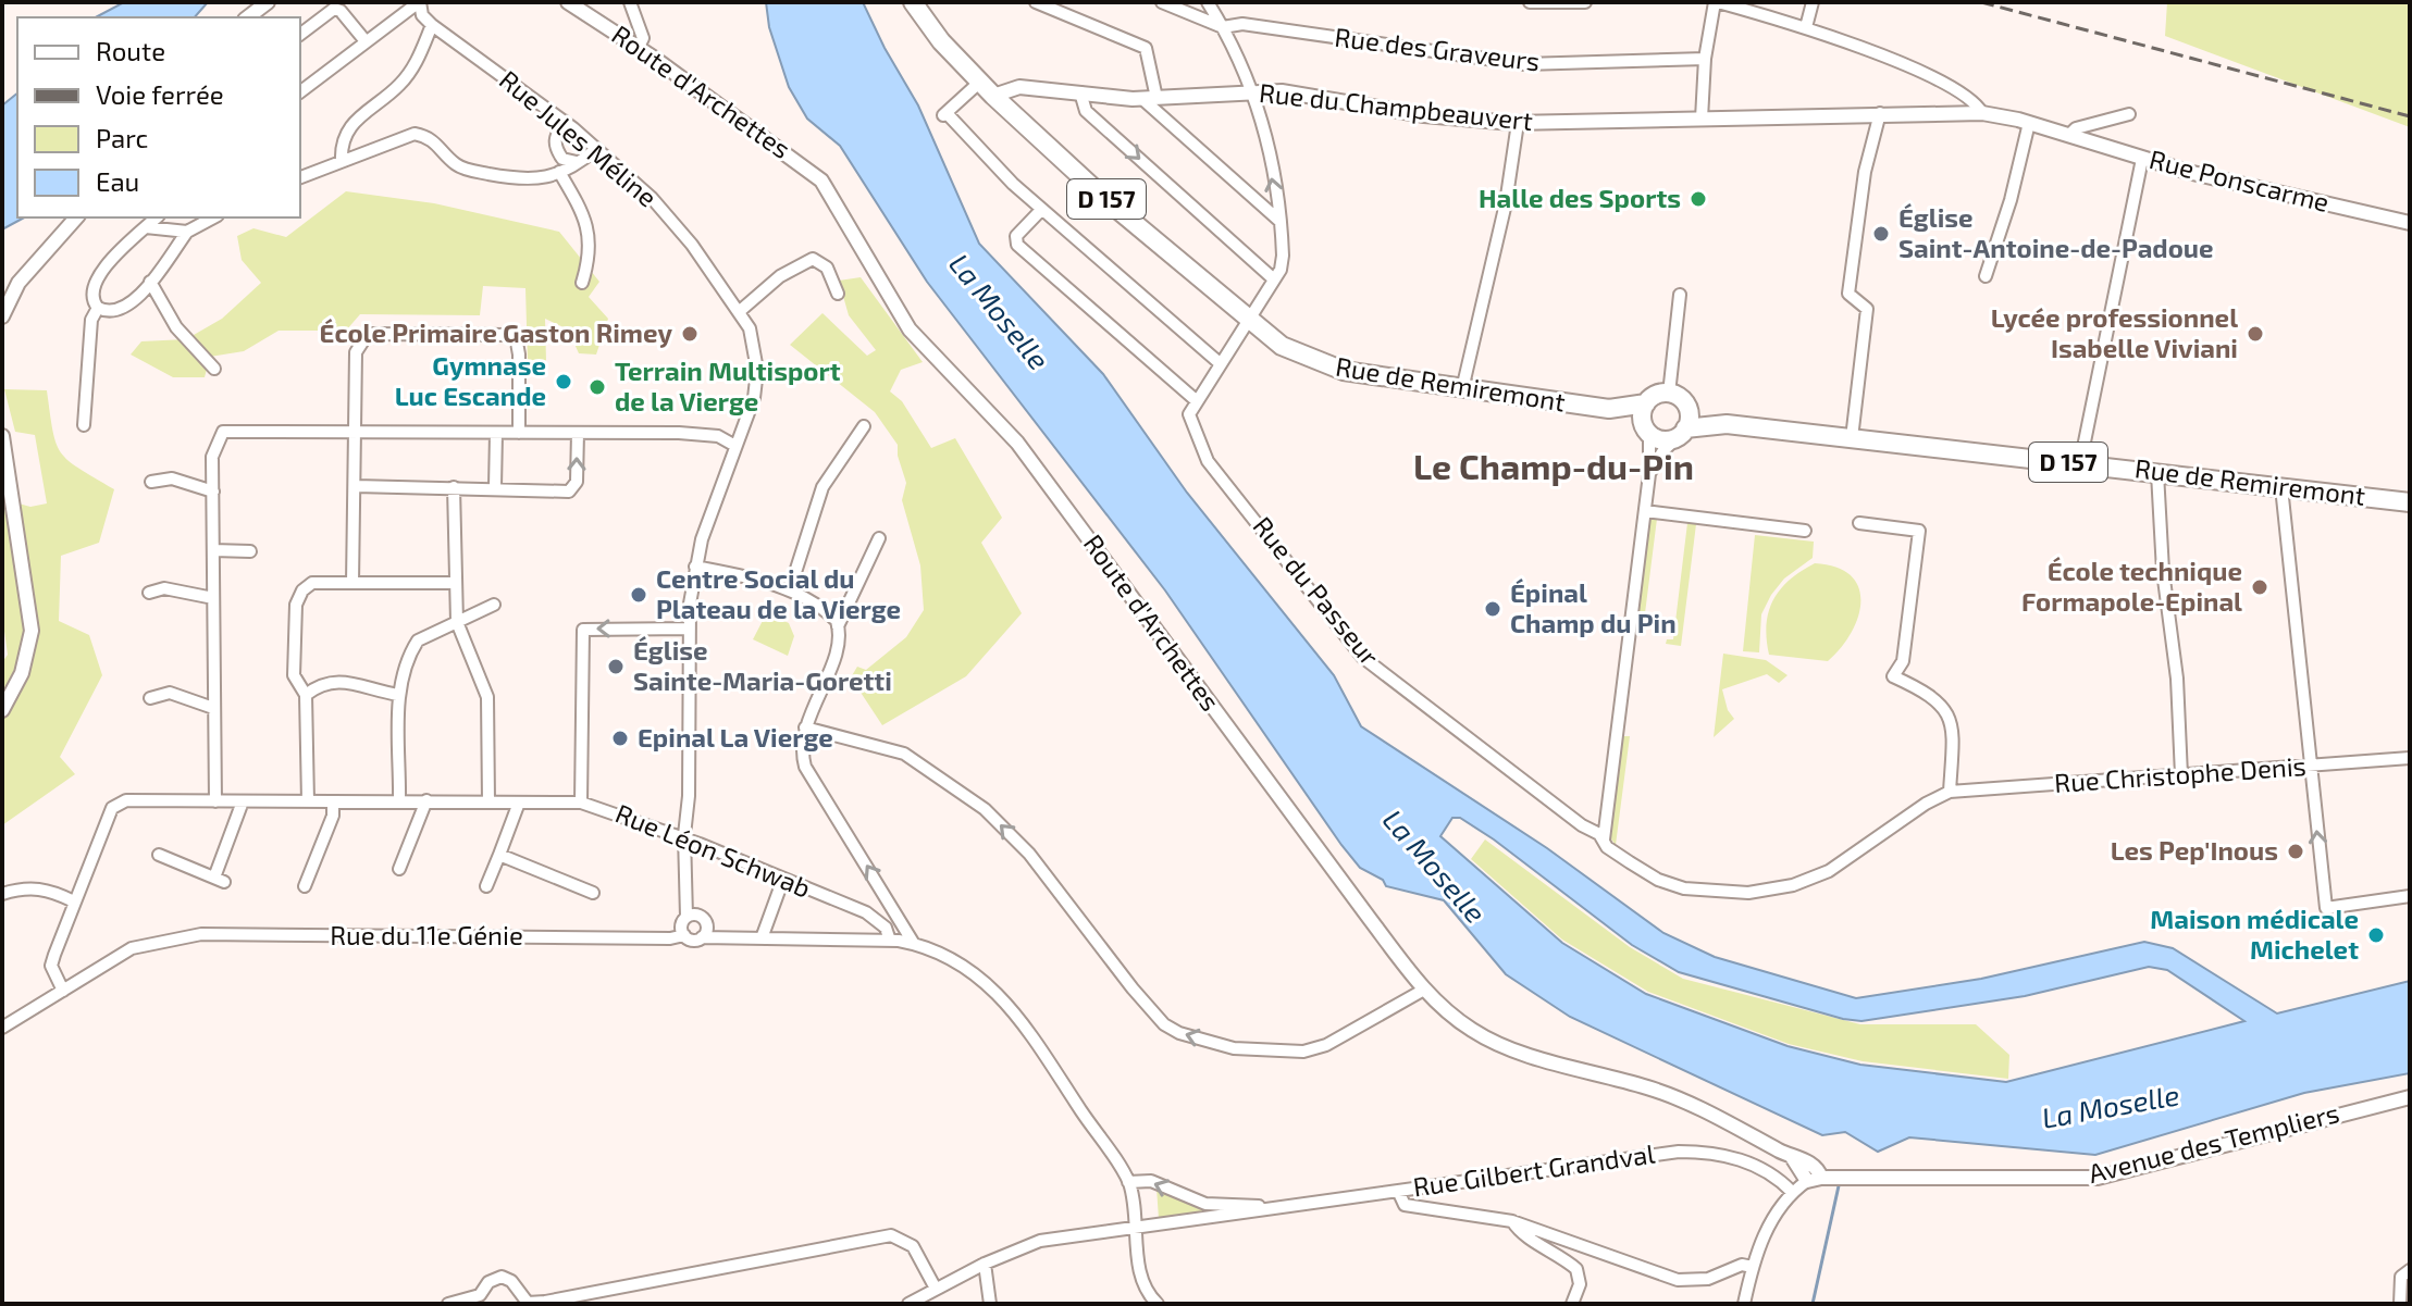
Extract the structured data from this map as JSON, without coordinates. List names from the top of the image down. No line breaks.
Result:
{"streets":{"main road":["D 157","Rue de Remiremont"],"street":["Rue des Graveurs","Route d'Archettes","Rue du Champbeauvert","Rue Jules Méline","Rue Ponscarme","Rue du Passeur","Rue Christophe Denis","Rue Léon Schwab","Rue du 11e Génie","Avenue des Templiers","Rue Gilbert Grandval"]},"crossings":[["Route d'Archettes","Avenue des Templiers"],["Rue du Champbeauvert","Rue Ponscarme"],["Rue du Champbeauvert","Rue de Remiremont"],["Rue Jules Méline","Rue Léon Schwab"],["Rue Jules Méline","Rue du 11e Génie"],["Rue du Passeur","Rue Christophe Denis"],["Rue Léon Schwab","Rue du 11e Génie"]],"districts":["Le Champ-du-Pin"],"water":["La Moselle"],"places":["Halle des Sports","Église Saint-Antoine-de-Padoue","École Primaire Gaston Rimey","Lycée professionnel Isabelle Viviani","Gymnase Luc Escande","Terrain Multisport de la Vierge","École technique Formapole-Epinal","Centre Social du Plateau de la Vierge","Épinal Champ du Pin","Église Sainte-Maria-Goretti","Epinal La Vierge","Les Pep'Inous","Maison médicale Michelet"],"legend":["Route","Voie ferrée","Parc","Eau"]}
